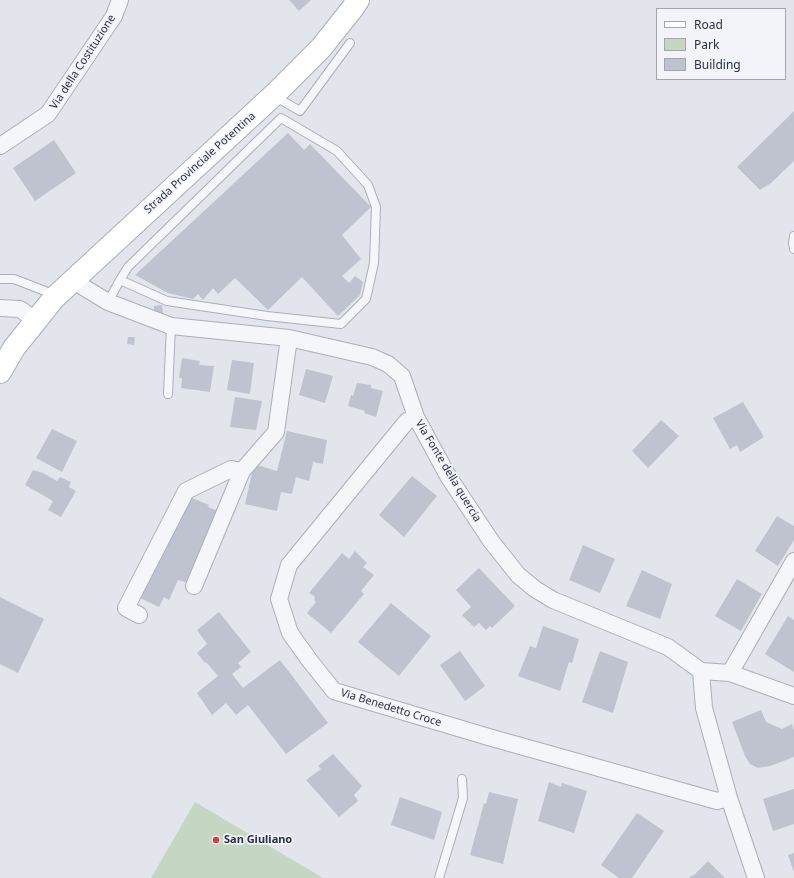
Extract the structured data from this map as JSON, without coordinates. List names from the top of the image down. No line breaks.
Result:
{"streets":{"main road":["Strada Provinciale Potentina"],"street":["Via della Costituzione","Via Fonte della quercia","Via Benedetto Croce"]},"crossings":[["Strada Provinciale Potentina","Via Fonte della quercia"],["Via Fonte della quercia","Via Benedetto Croce"]],"places":["San Giuliano"],"legend":["Road","Park","Building"]}
